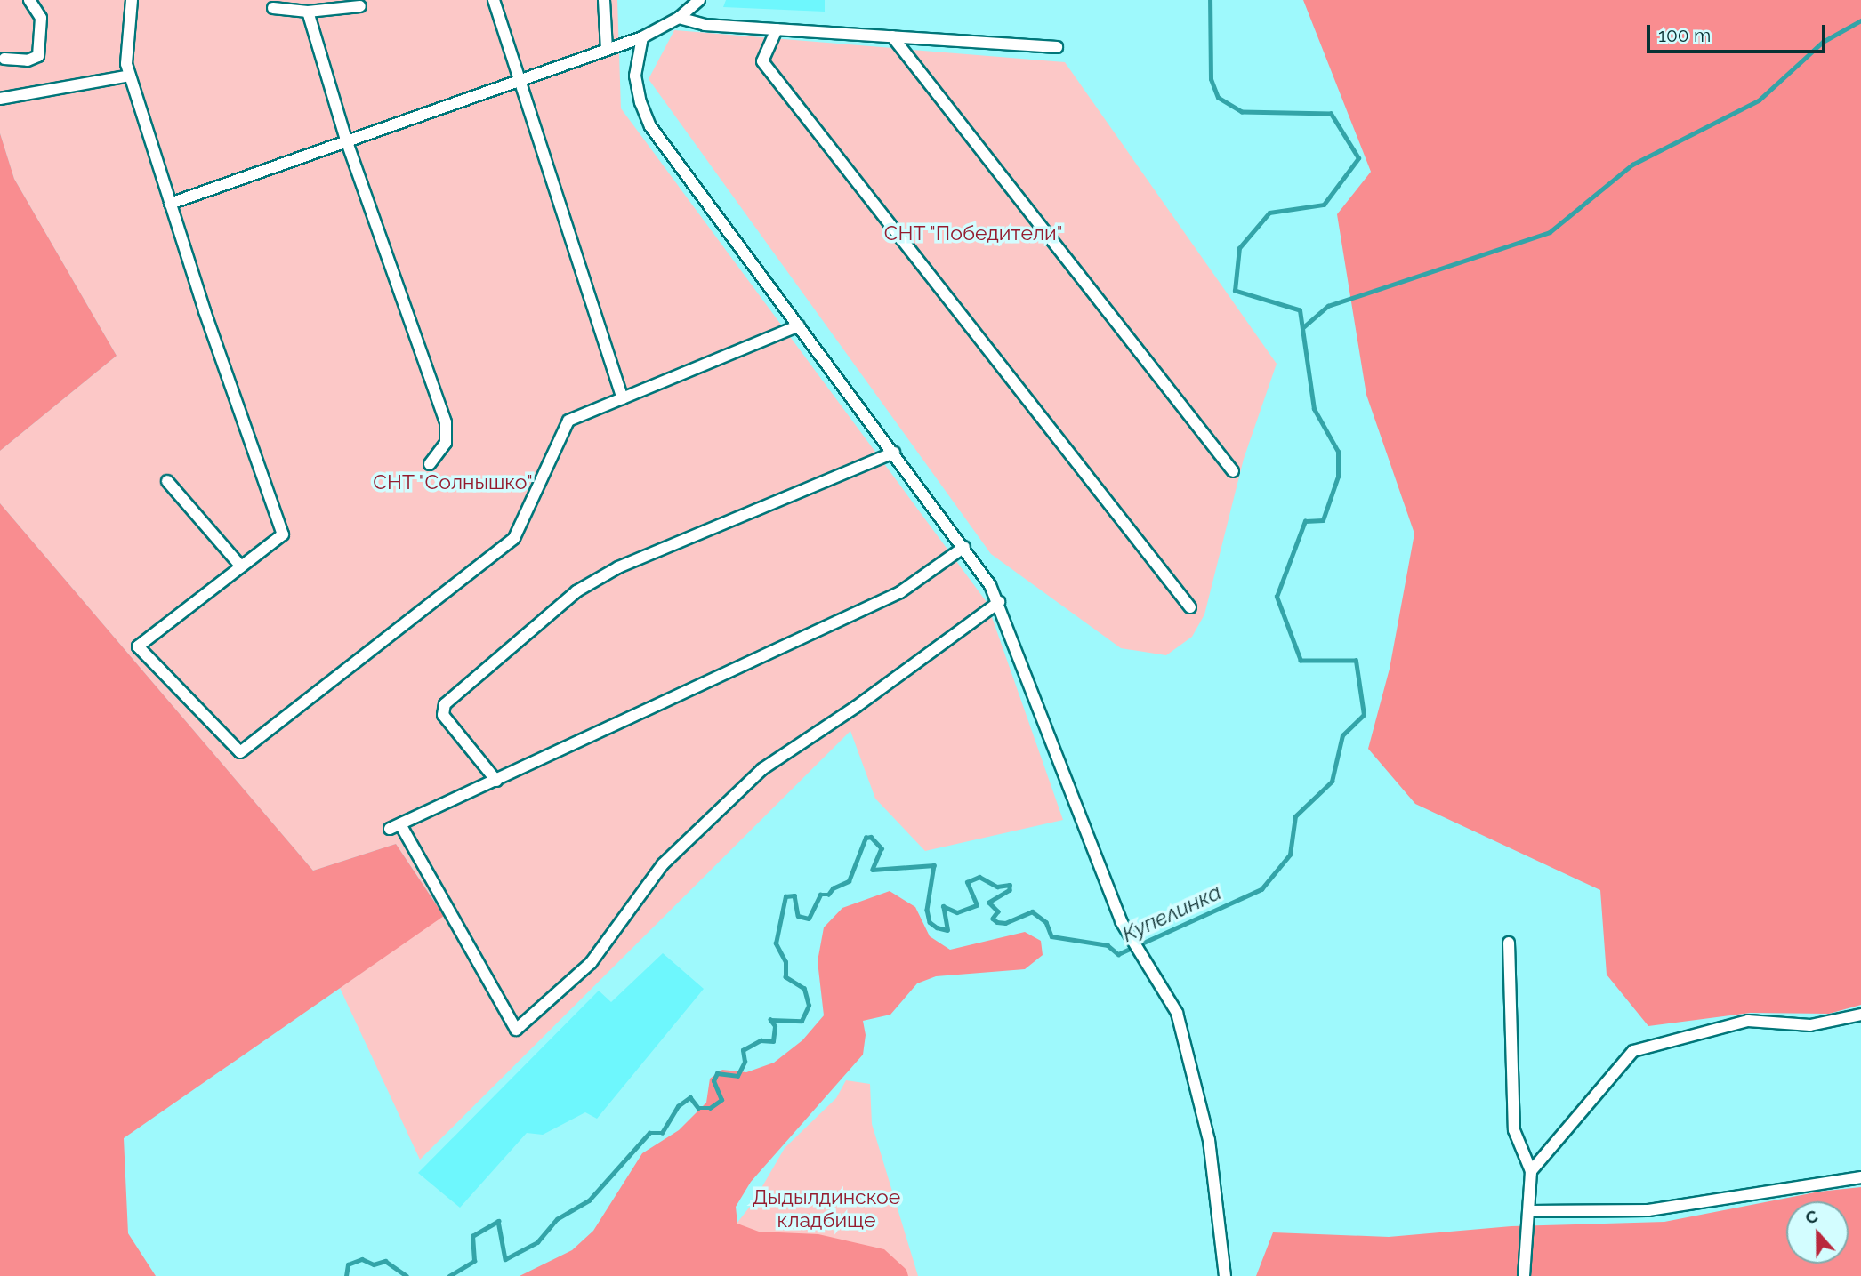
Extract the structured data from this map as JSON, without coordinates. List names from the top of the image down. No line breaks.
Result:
{"water":["Купелинка"],"parks":["СНТ \"Победители\"","СНТ \"Солнышко\"","Дыдылдинское кладбище"],"scale_bar":"100 m","north":"top"}
